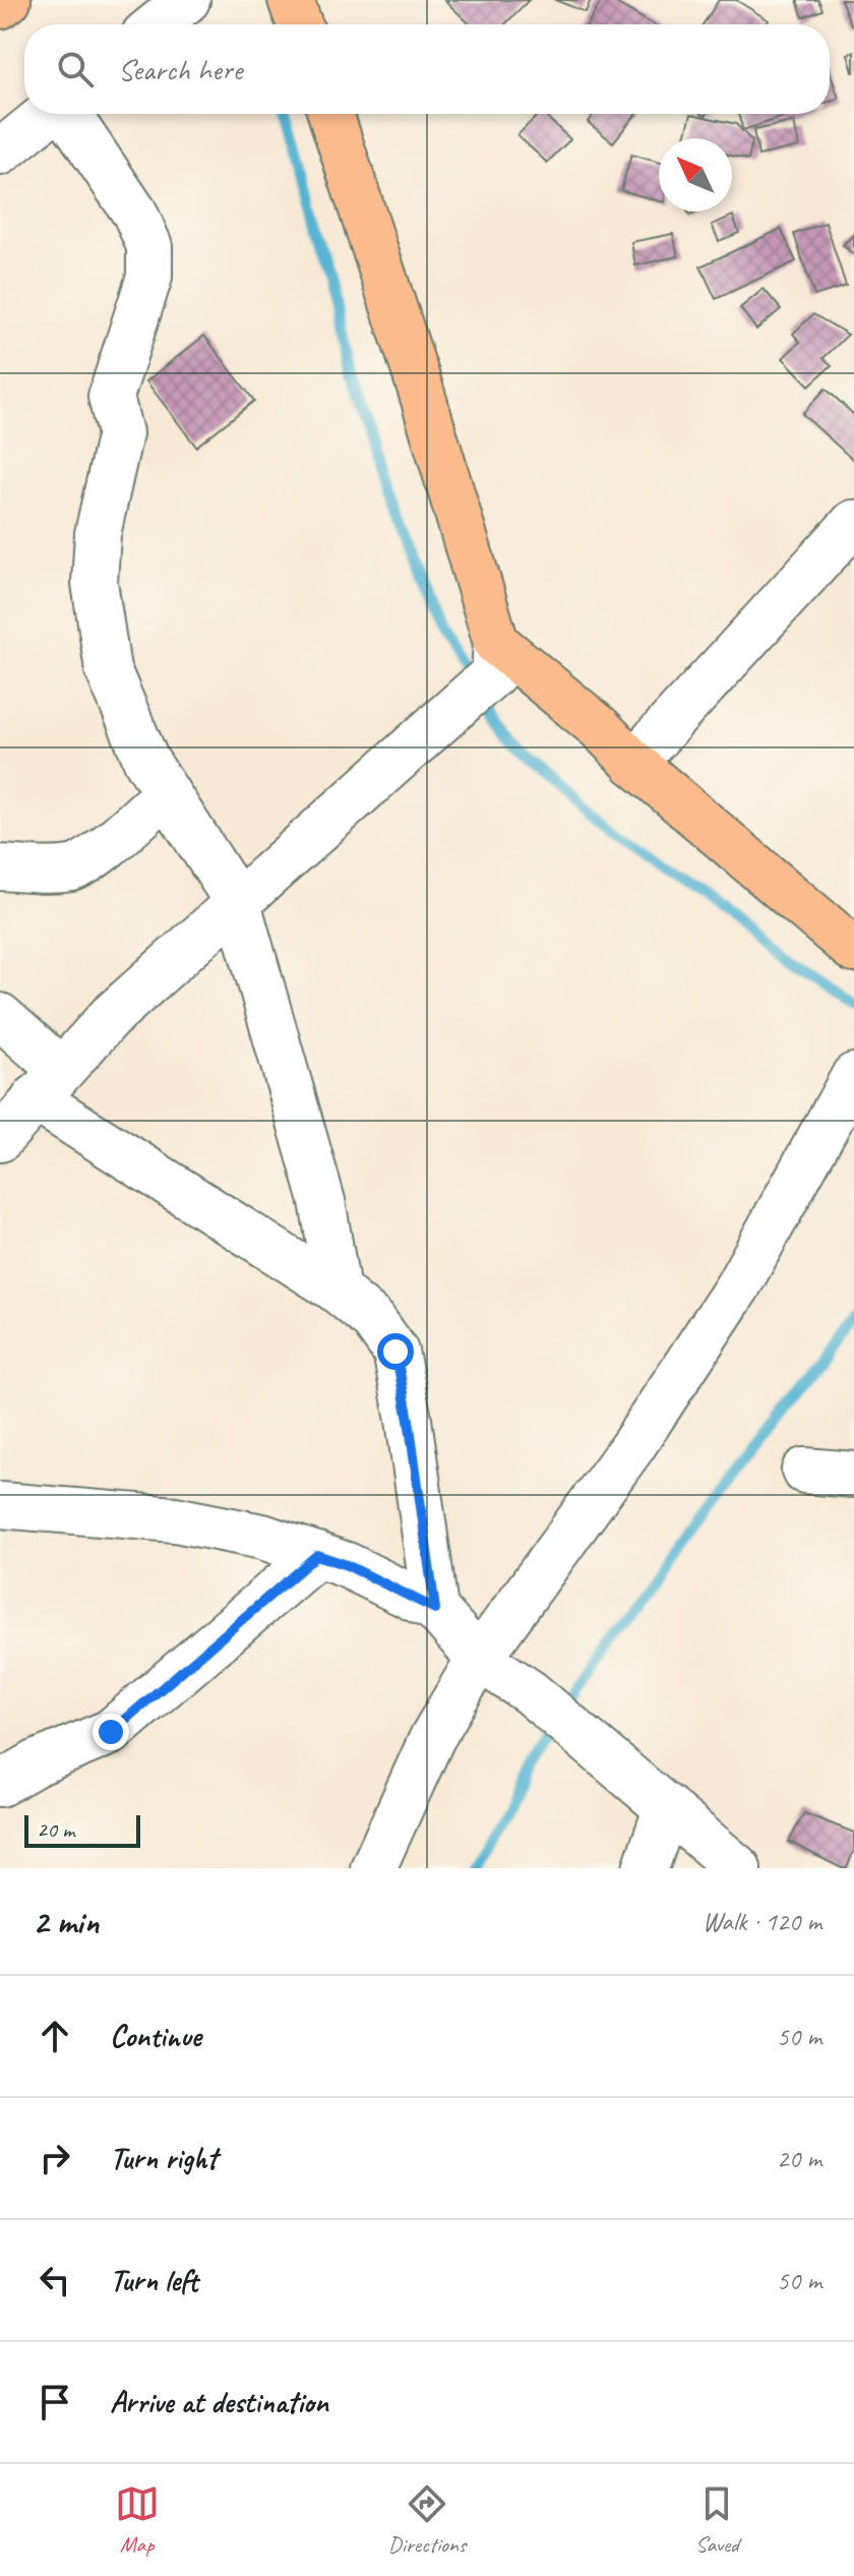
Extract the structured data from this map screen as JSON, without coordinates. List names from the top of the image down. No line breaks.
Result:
{"scale_bar":"20 m","north":"top left","page":{"search":"Search here","scale":"20 m","heading":["2 min","Walk · 120 m"],"list":[["Continue","50 m"],["Turn right","20 m"],["Turn left","50 m"],"Arrive at destination"],"nav":["Map","Directions","Saved"]}}
